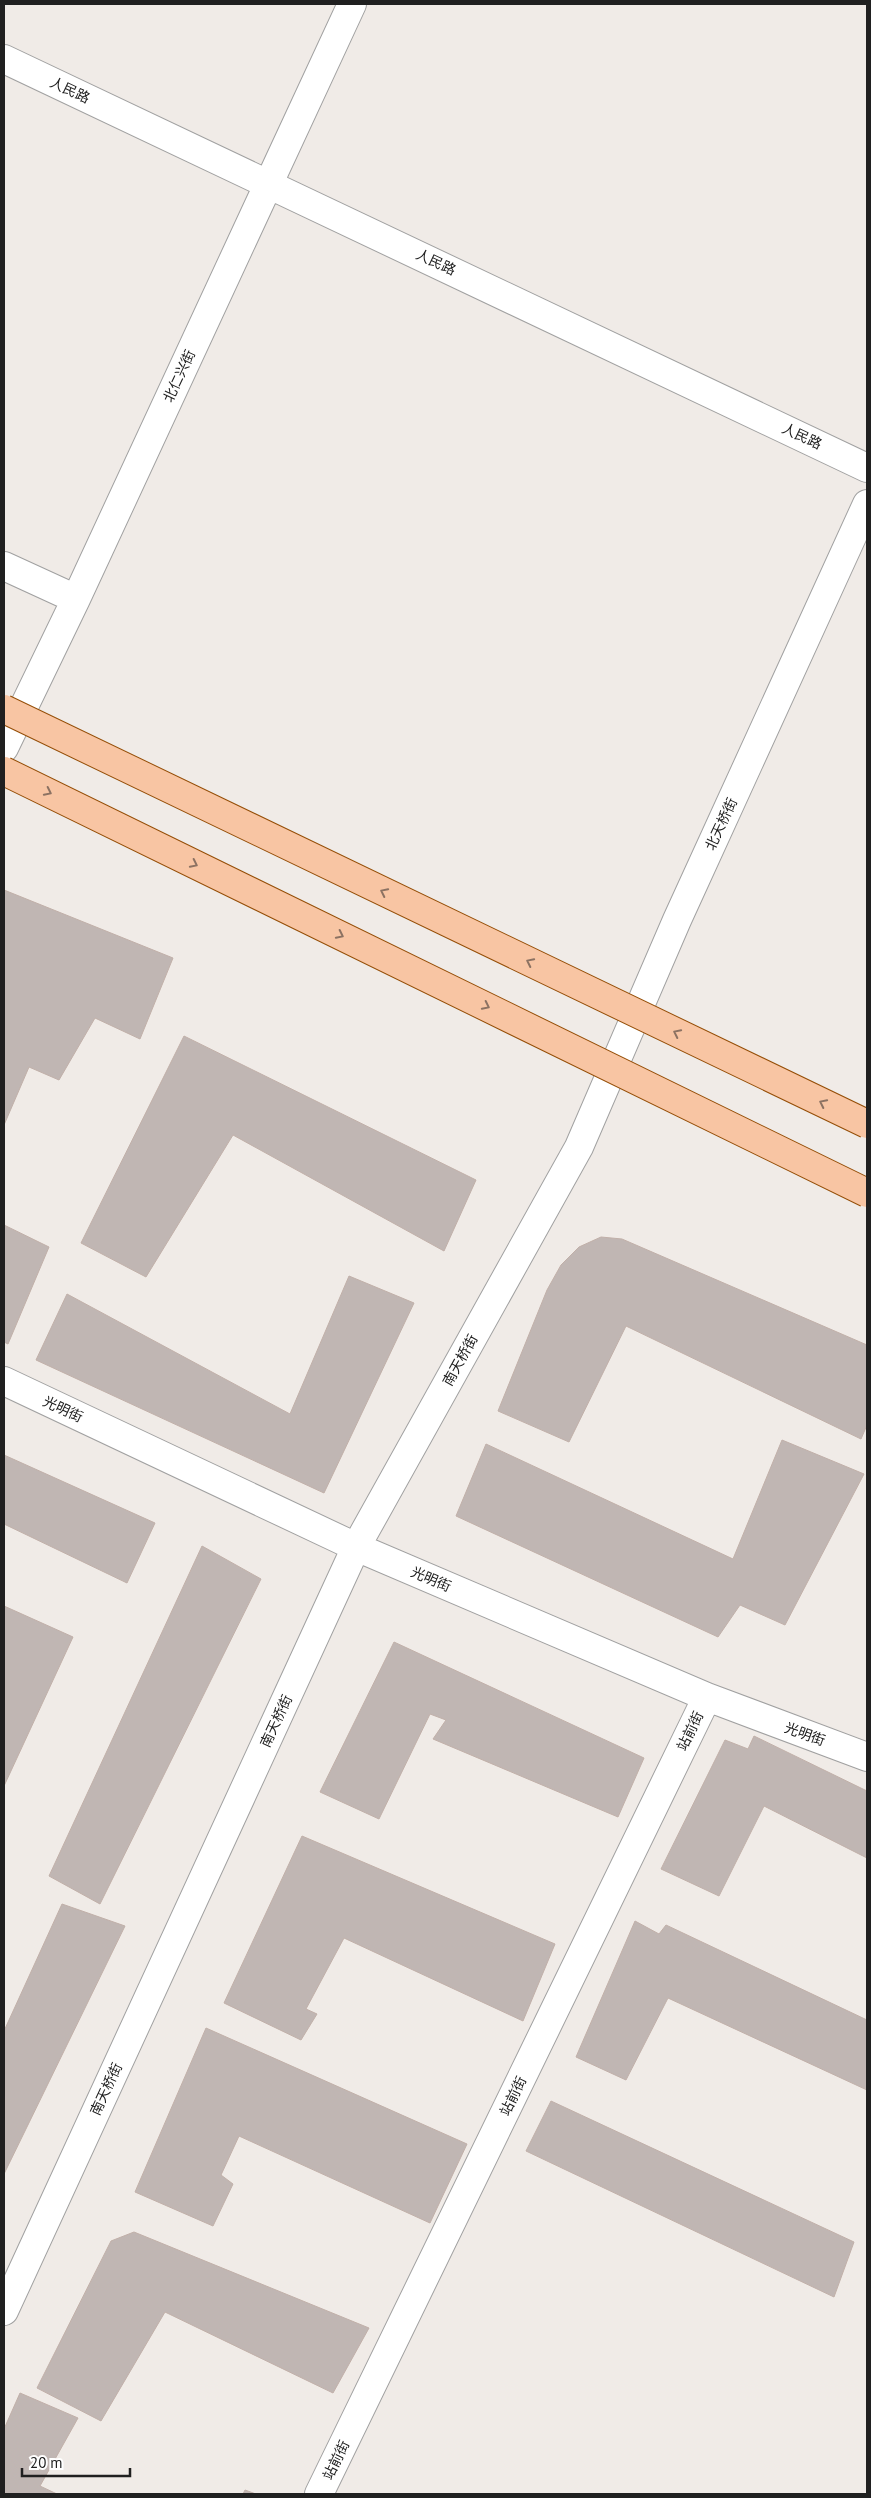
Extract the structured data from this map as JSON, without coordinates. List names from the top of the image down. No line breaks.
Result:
{"streets":{"street":["人民路","北仁兴街","北天桥街","南天桥街","光明街","站前街"]},"crossings":[["人民路","北仁兴街"],["北天桥街","南天桥街"],["南天桥街","光明街"],["光明街","站前街"]],"scale_bar":"20 m"}
